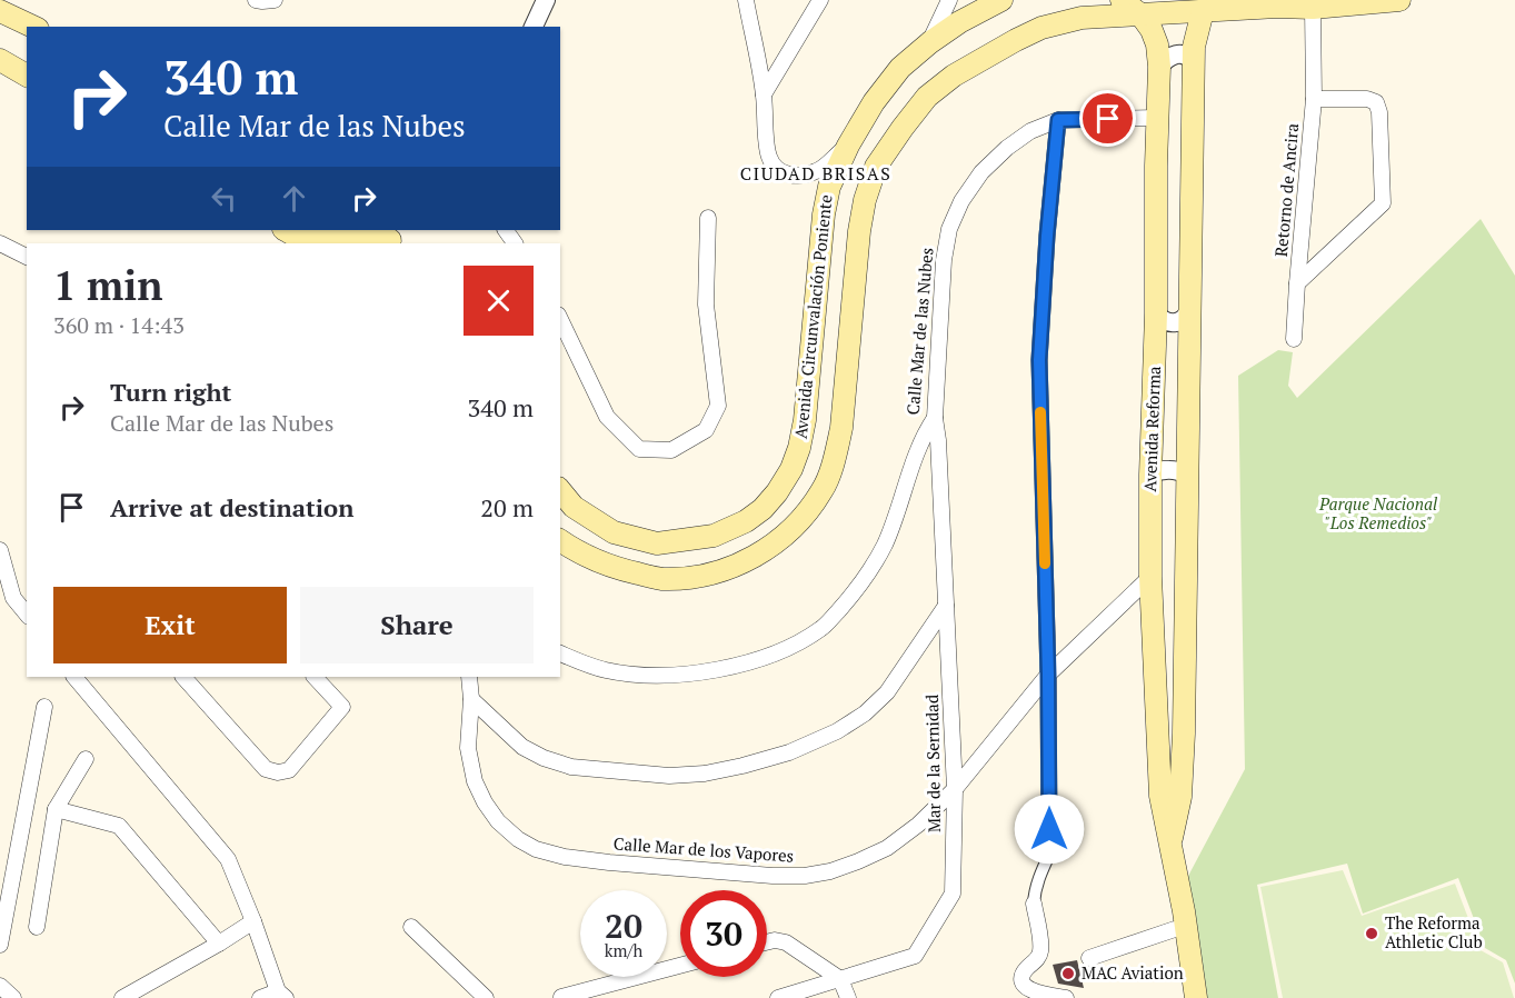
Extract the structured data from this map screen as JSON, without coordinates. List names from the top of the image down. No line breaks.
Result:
{"streets":{"main road":["Avenida Circunvalación Poniente","Avenida Reforma"],"street":["Retorno de Ancira","Calle Mar de las Nubes","Mar de la Sernidad","Calle Mar de los Vapores"]},"crossings":[["Calle Mar de las Nubes","Avenida Reforma"],["Calle Mar de las Nubes","Mar de la Sernidad"],["Avenida Reforma","Calle Mar de los Vapores"],["Mar de la Sernidad","Calle Mar de los Vapores"]],"districts":["CIUDAD BRISAS"],"parks":["Parque Nacional \"Los Remedios\""],"places":["The Reforma Athletic Club","MAC Aviation"],"page":{"turn":["340 m","Calle Mar de las Nubes"],"heading":["1 min","360 m · 14:43"],"list":[{"name":"Turn right","note":"Calle Mar de las Nubes","value":"340 m"},{"name":"Arrive at destination","value":"20 m"}],"buttons":["Exit","Share"],"speed":"20 km/h","limit":"30"}}
